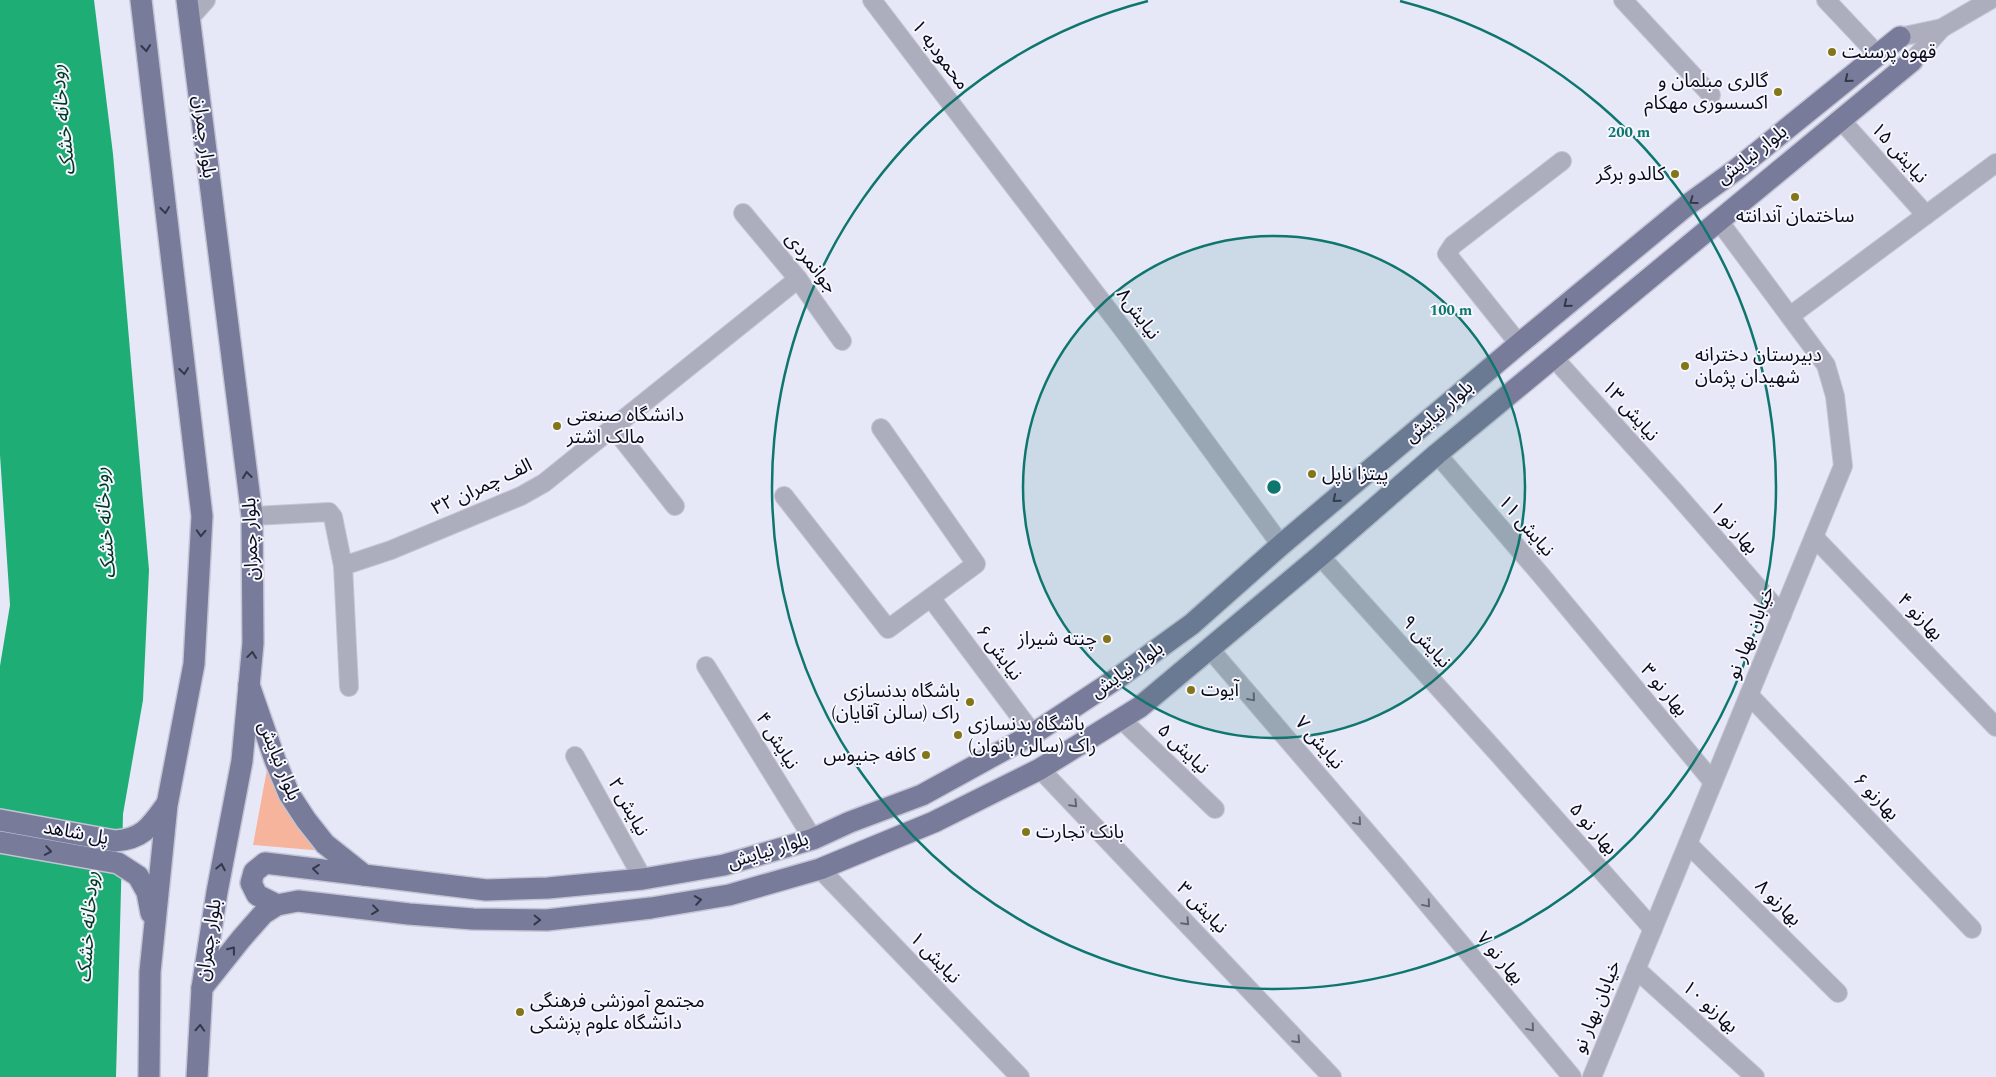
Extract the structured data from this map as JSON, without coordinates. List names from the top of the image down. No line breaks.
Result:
{"streets":{"main road":["بلوار چمران","بلوار نیایش","پل شاهد"],"street":["۱ محمودیه","۱۵ نیایش","جوانمردی","نیایش۸","نیایش ۱۳","۳۲ الف چمران","نیایش ۱۱","۱ بهار نو","۴ بهارنو","خیابان بهار نو","نیایش ۹","نیایش ۶","۳ بهار نو","نیایش ۴","نیایش ۷","نیایش ۵","۶ بهارنو","نیایش ۲","۵ بهار نو","۸ بهارنو","نیایش ۳","نیایش ۱","۷ بهار نو","۱۰ بهارنو"]},"crossings":[["۱ محمودیه","نیایش۸"],["بلوار چمران","بلوار نیایش"],["۱۵ نیایش","بلوار نیایش"],["بلوار نیایش","نیایش۸"],["بلوار نیایش","نیایش ۱۳"],["بلوار نیایش","نیایش ۱۱"],["بلوار نیایش","خیابان بهار نو"],["بلوار نیایش","نیایش ۹"],["بلوار نیایش","نیایش ۶"],["بلوار نیایش","نیایش ۴"],["بلوار نیایش","نیایش ۷"],["بلوار نیایش","نیایش ۵"],["بلوار نیایش","نیایش ۲"],["بلوار نیایش","نیایش ۳"],["بلوار نیایش","نیایش ۱"],["جوانمردی","۳۲ الف چمران"],["نیایش ۱۳","۱ بهار نو"],["نیایش ۱۱","۳ بهار نو"],["۱ بهار نو","خیابان بهار نو"],["۴ بهارنو","خیابان بهار نو"],["خیابان بهار نو","۳ بهار نو"],["خیابان بهار نو","۶ بهارنو"],["خیابان بهار نو","۵ بهار نو"],["خیابان بهار نو","۸ بهارنو"],["خیابان بهار نو","۱۰ بهارنو"],["نیایش ۹","۵ بهار نو"],["نیایش ۷","۷ بهار نو"]],"one_way":["نیایش ۷","پل شاهد","نیایش ۳","۷ بهار نو"],"water":["رودخانه خشک"],"places":["قهوه پرسنت","گالری مبلمان و اکسسوری مهکام","کالدو برگر","ساختمان آندانته","دبیرستان دخترانه شهیدان پژمان","دانشگاه صنعتی مالک اشتر","پیتزا ناپل","چنته شیراز","آیوت","باشگاه بدنسازی راک (سالن آقایان)","باشگاه بدنسازی راک (سالن بانوان)","کافه جنیوس","بانک تجارت","مجتمع آموزشی فرهنگی دانشگاه علوم پزشکی"],"rings":["200 m","100 m"]}
